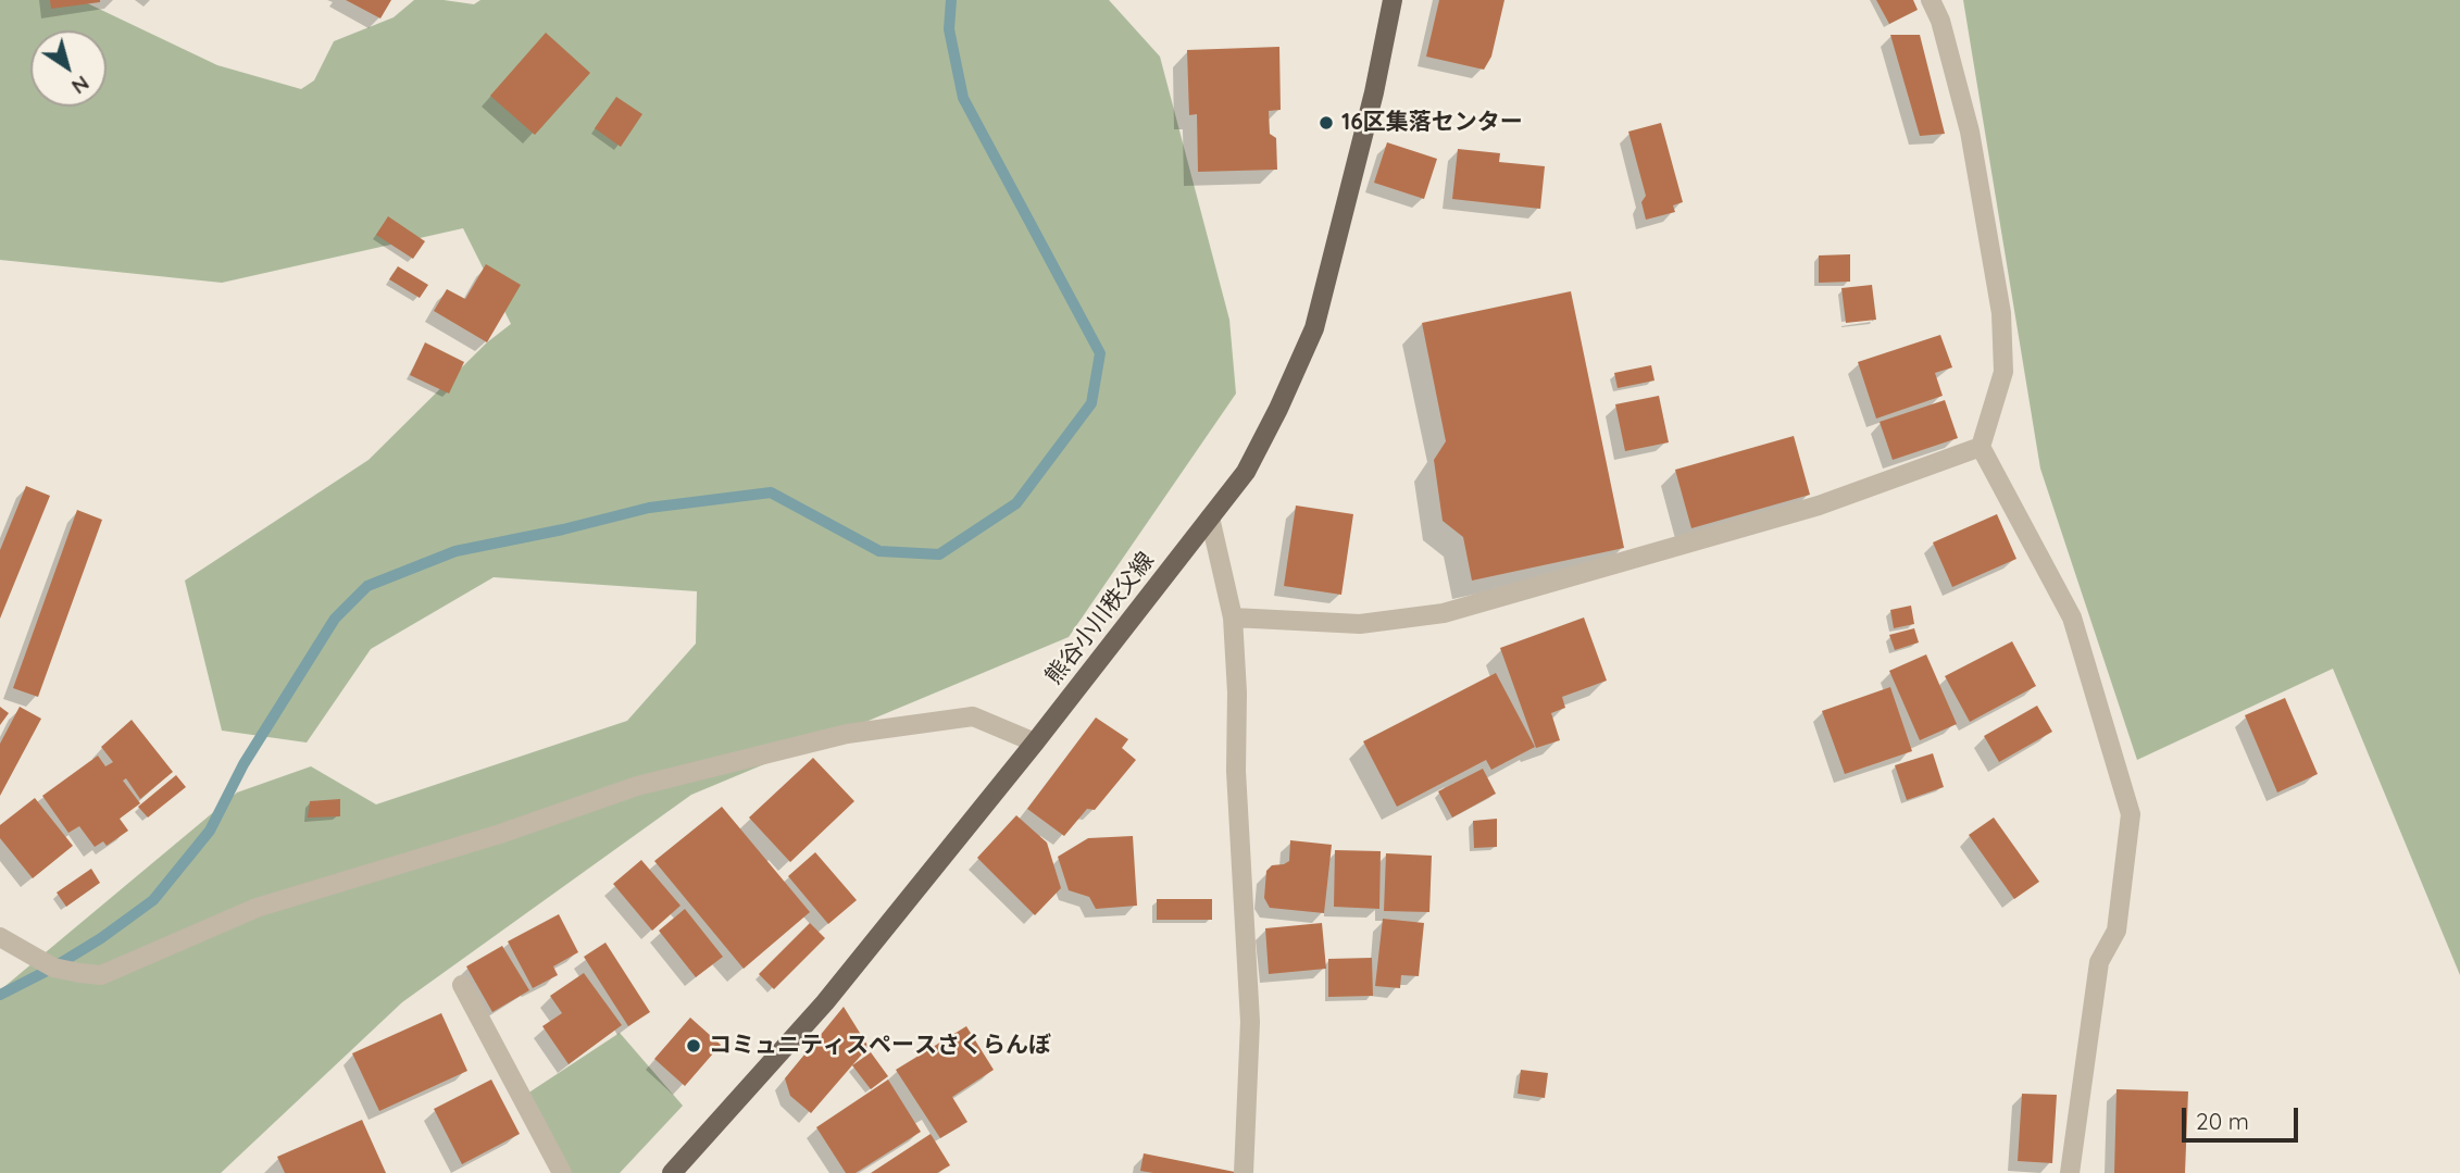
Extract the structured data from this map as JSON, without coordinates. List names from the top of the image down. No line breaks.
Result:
{"streets":{"main road":["熊谷小川秩父線"]},"places":["16区集落センター","コミュニティスペースさくらんぼ"],"scale_bar":"20 m","north":"bottom right"}
